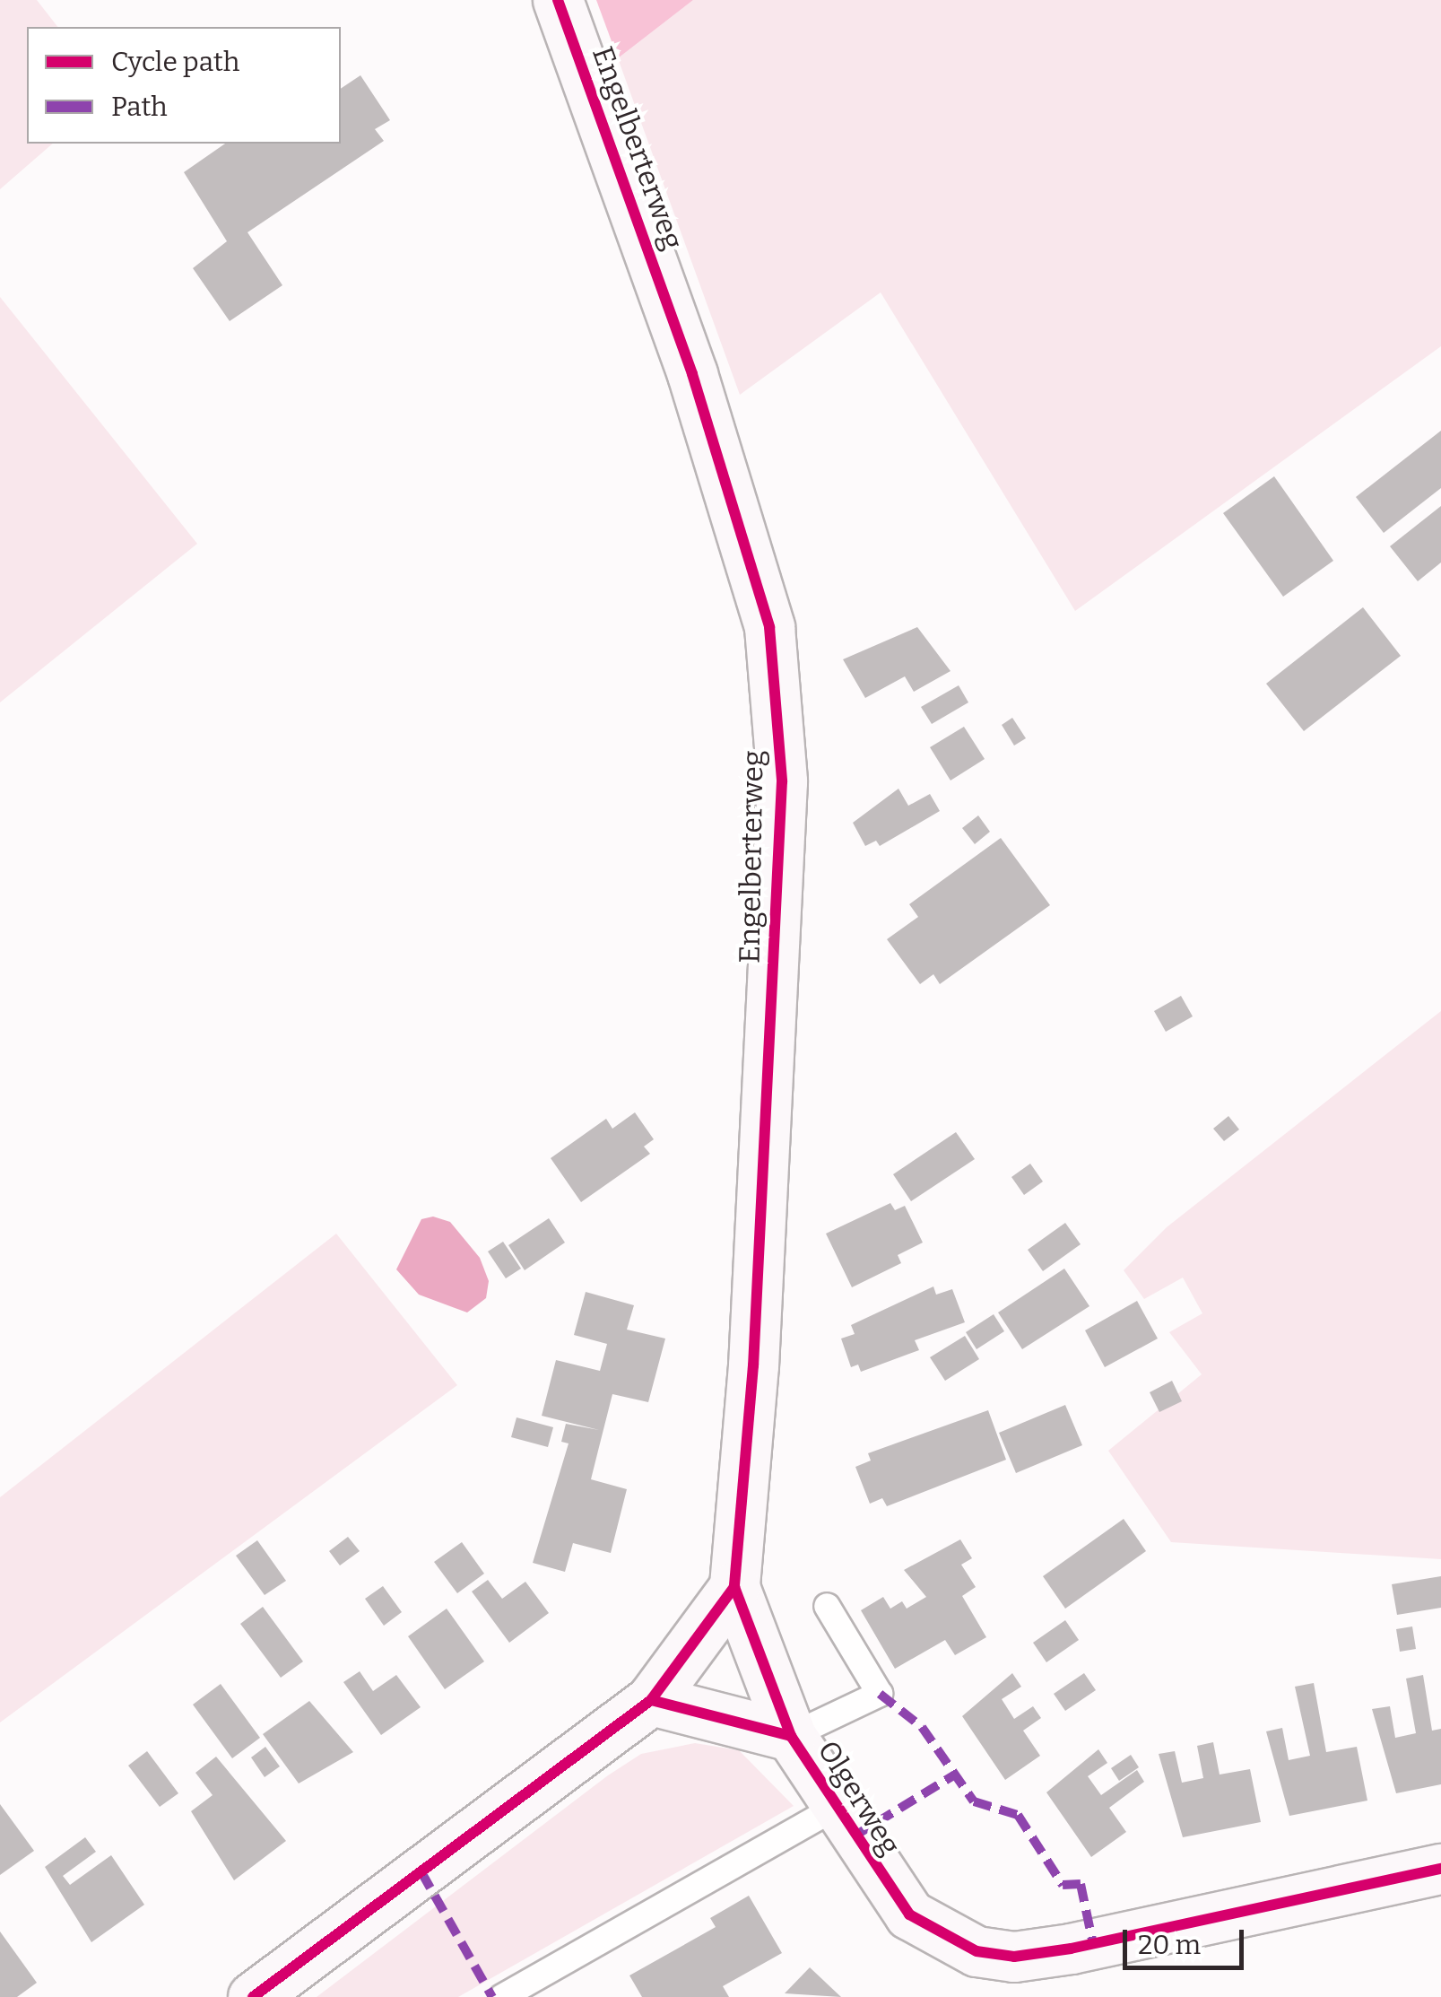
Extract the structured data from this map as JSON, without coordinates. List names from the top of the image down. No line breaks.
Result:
{"streets":{"street":["Engelberterweg","Olgerweg"]},"crossings":[["Engelberterweg","Olgerweg"]],"legend":["Cycle path","Path"],"scale_bar":"20 m"}
